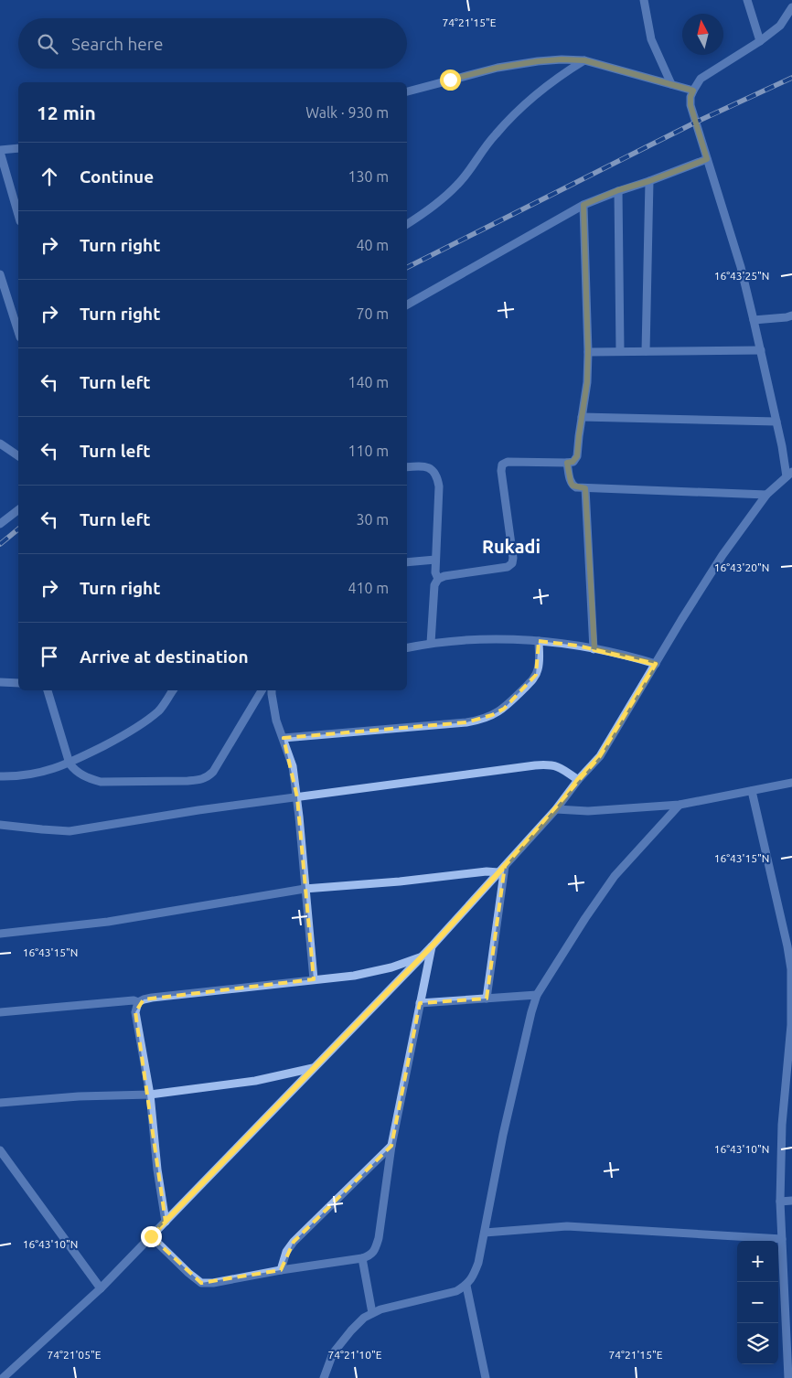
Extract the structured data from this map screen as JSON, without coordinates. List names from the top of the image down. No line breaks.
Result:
{"districts":["Rukadi"],"north":"top","page":{"search":"Search here","heading":["12 min","Walk · 930 m"],"list":[["Continue","130 m"],["Turn right","40 m"],["Turn right","70 m"],["Turn left","140 m"],["Turn left","110 m"],["Turn left","30 m"],["Turn right","410 m"],"Arrive at destination"],"map_buttons":["+","−"]},"coordinates":["74°21'15\"E","16°43'25\"N","16°43'20\"N","16°43'15\"N","16°43'10\"N","74°21'05\"E","74°21'10\"E"]}
